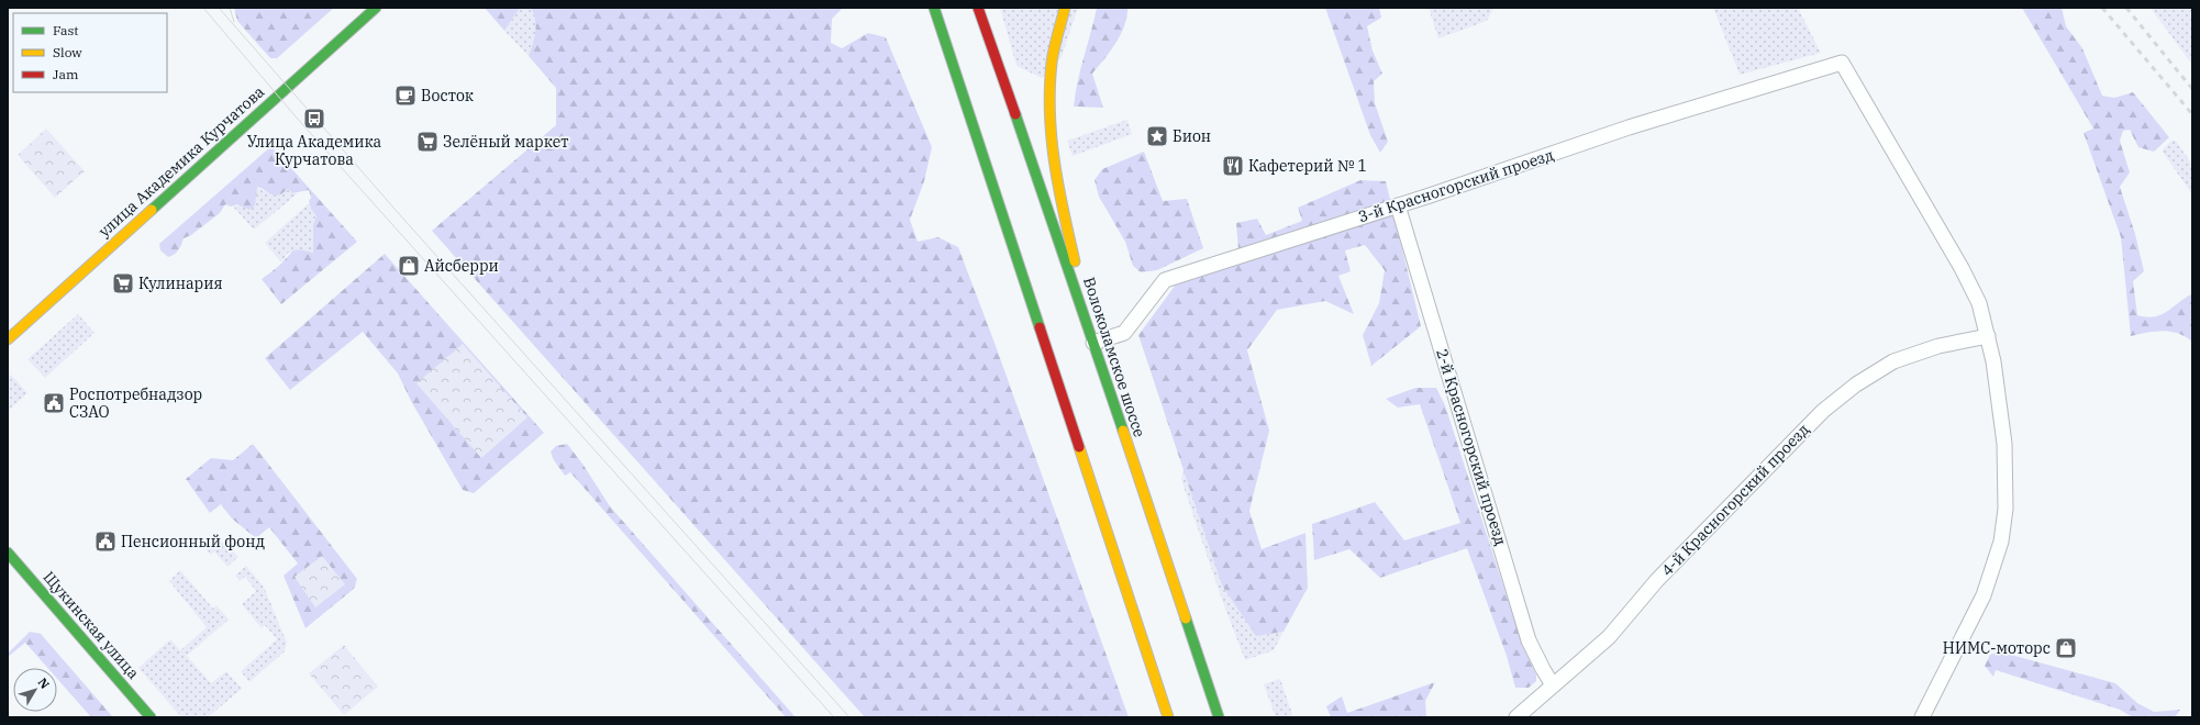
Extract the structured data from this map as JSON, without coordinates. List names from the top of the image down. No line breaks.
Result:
{"streets":{"main road":["улица Академика Курчатова","Волоколамское шоссе","Щукинская улица"],"street":["3-й Красногорский проезд","2-й Красногорский проезд","4-й Красногорский проезд"]},"crossings":[["3-й Красногорский проезд","Волоколамское шоссе"],["3-й Красногорский проезд","2-й Красногорский проезд"],["3-й Красногорский проезд","4-й Красногорский проезд"],["2-й Красногорский проезд","4-й Красногорский проезд"]],"places":{"cafe":["Восток"],"bus stop":["Улица Академика Курчатова"],"place":["Бион"],"supermarket":["Зелёный маркет","Кулинария"],"restaurant":["Кафетерий № 1"],"shop":["Айсберри","НИМС-моторс"],"public building":["Роспотребнадзор СЗАО","Пенсионный фонд"]},"legend":["Fast","Slow","Jam"],"north":"top right"}
